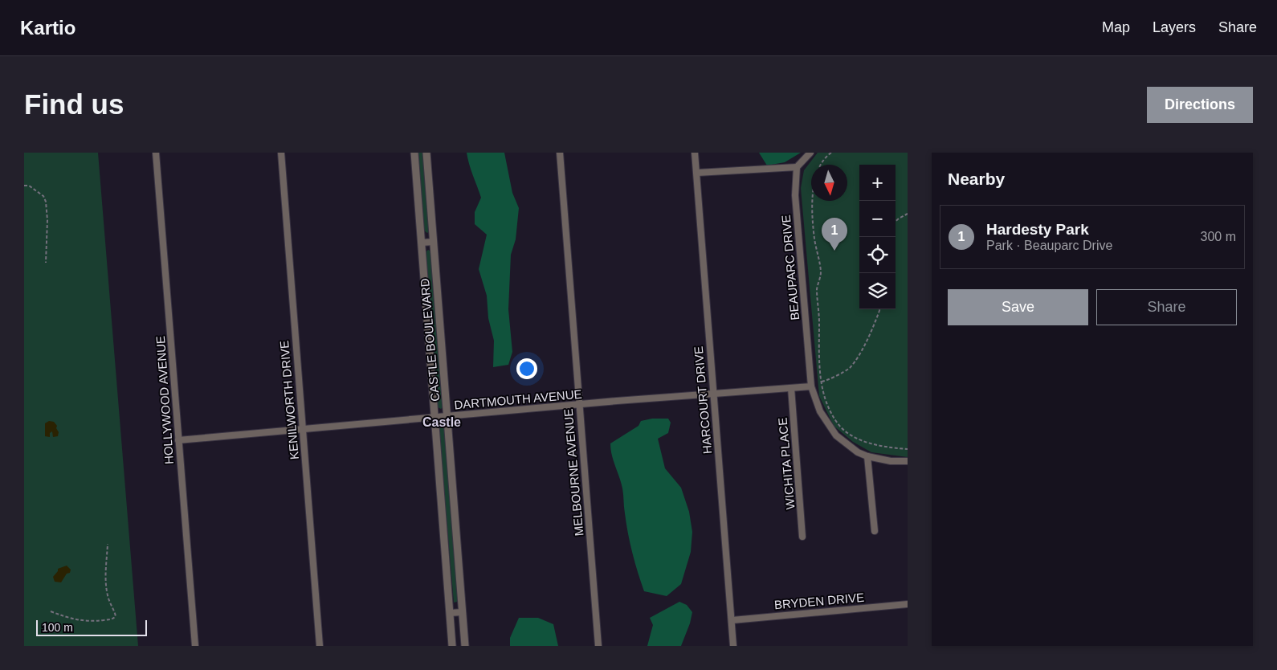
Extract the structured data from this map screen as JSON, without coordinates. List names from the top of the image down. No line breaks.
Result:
{"streets":{"street":["BEAUPARC DRIVE","CASTLE BOULEVARD","DARTMOUTH AVENUE","HOLLYWOOD AVENUE","KENILWORTH DRIVE","HARCOURT DRIVE","WICHITA PLACE","MELBOURNE AVENUE","BRYDEN DRIVE"]},"crossings":[["BEAUPARC DRIVE","DARTMOUTH AVENUE"],["CASTLE BOULEVARD","DARTMOUTH AVENUE"],["DARTMOUTH AVENUE","HOLLYWOOD AVENUE"],["DARTMOUTH AVENUE","KENILWORTH DRIVE"],["DARTMOUTH AVENUE","HARCOURT DRIVE"],["DARTMOUTH AVENUE","WICHITA PLACE"],["DARTMOUTH AVENUE","MELBOURNE AVENUE"],["HARCOURT DRIVE","BRYDEN DRIVE"]],"districts":["Castle"],"scale_bar":"100 m","north":"bottom","page":{"header":"Kartio","nav":["Map","Layers","Share"],"buttons":["Directions",["Save","Share"]],"title":"Find us","heading":"Nearby","map_buttons":["+","−"],"list":[{"mark":"1","name":"Hardesty Park","note":"Park · Beauparc Drive","value":"300 m"}],"pins":"1","scale":"100 m"}}
